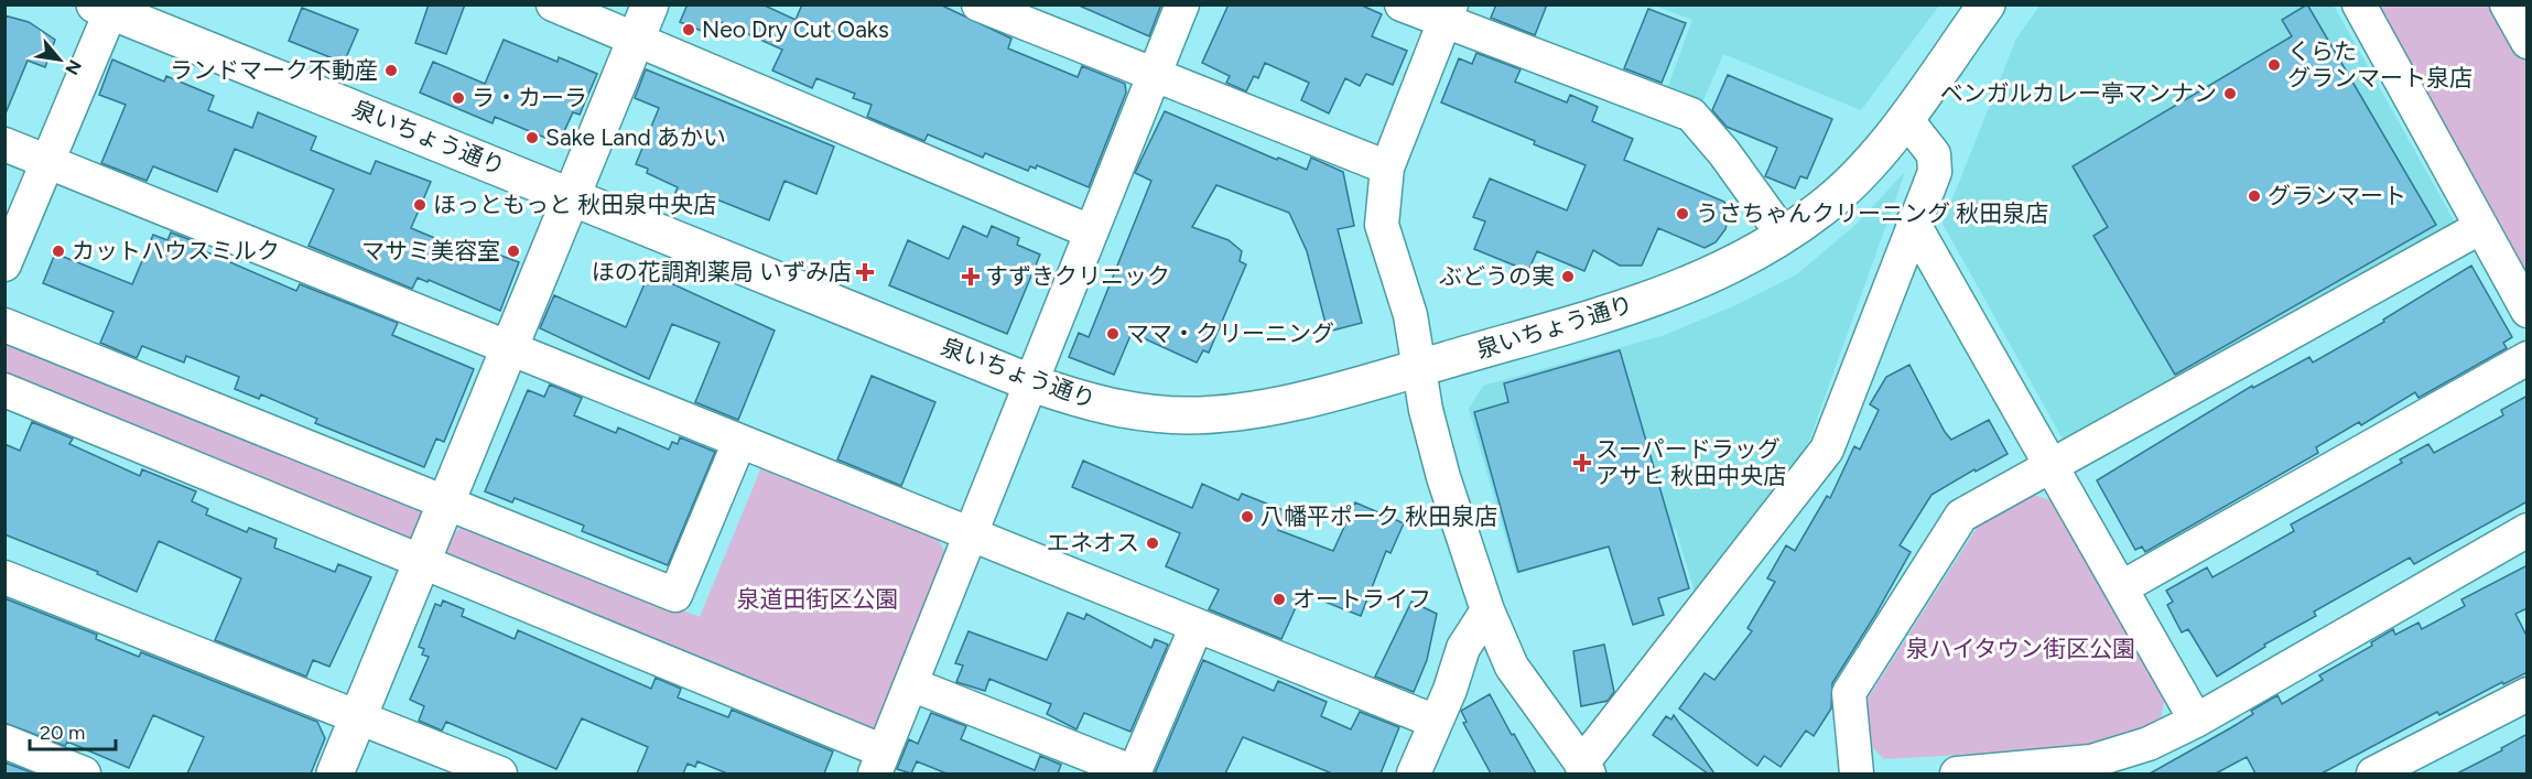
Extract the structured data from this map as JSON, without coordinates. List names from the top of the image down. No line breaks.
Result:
{"streets":{"street":["泉いちょう通り"]},"parks":["泉道田街区公園","泉ハイタウン街区公園"],"places":{"other":["Neo Dry Cut Oaks","くらた グランマート泉店","ランドマーク不動産","ベンガルカレー亭マンナン","ラ・カーラ","Sake Land あかい","グランマート","ほっともっと 秋田泉中央店","うさちゃんクリーニング 秋田泉店","カットハウスミルク","マサミ美容室","ぶどうの実","ママ・クリーニング","八幡平ポーク 秋田泉店","エネオス","オートライフ"],"health":["ほの花調剤薬局 いずみ店","すずきクリニック","スーパードラッグ アサヒ 秋田中央店"]},"scale_bar":"20 m","north":"bottom right"}
